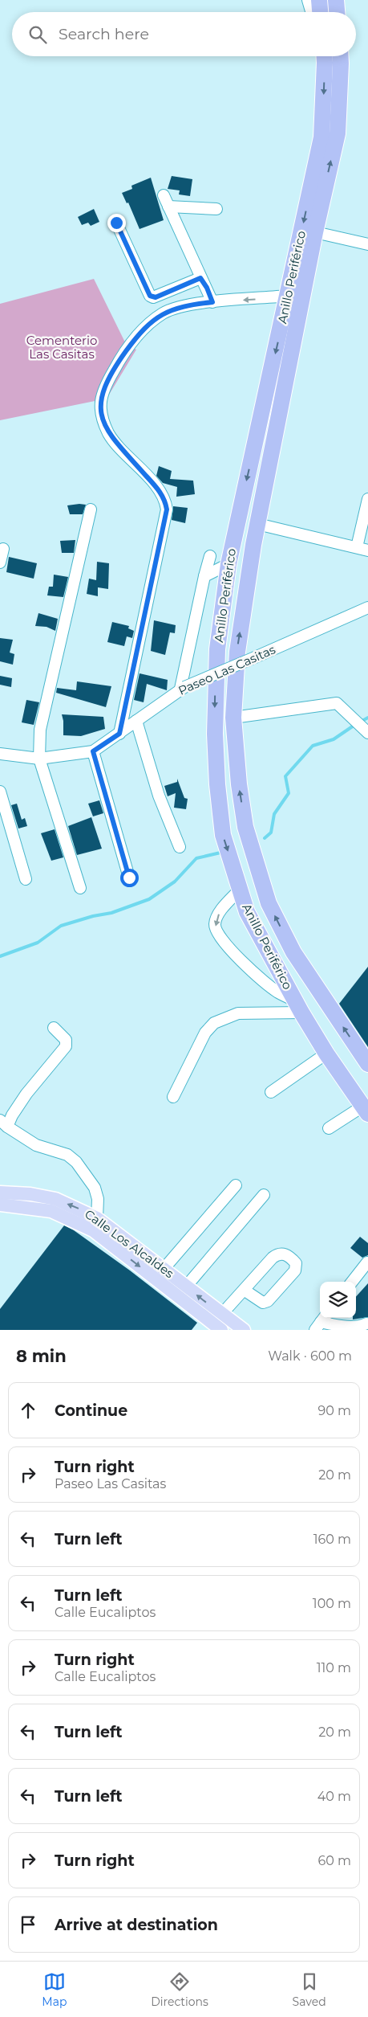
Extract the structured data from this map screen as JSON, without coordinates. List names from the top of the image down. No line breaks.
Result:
{"streets":{"highway":["Anillo Periférico"],"main road":["Calle Los Alcaldes"],"street":["Paseo Las Casitas"]},"parks":["Cementerio Las Casitas"],"page":{"search":"Search here","heading":["8 min","Walk · 600 m"],"list":[["Continue","90 m"],["Turn right","Paseo Las Casitas","20 m"],["Turn left","160 m"],["Turn left","Calle Eucaliptos","100 m"],["Turn right","Calle Eucaliptos","110 m"],["Turn left","20 m"],["Turn left","40 m"],["Turn right","60 m"],"Arrive at destination"],"nav":["Map","Directions","Saved"]}}
